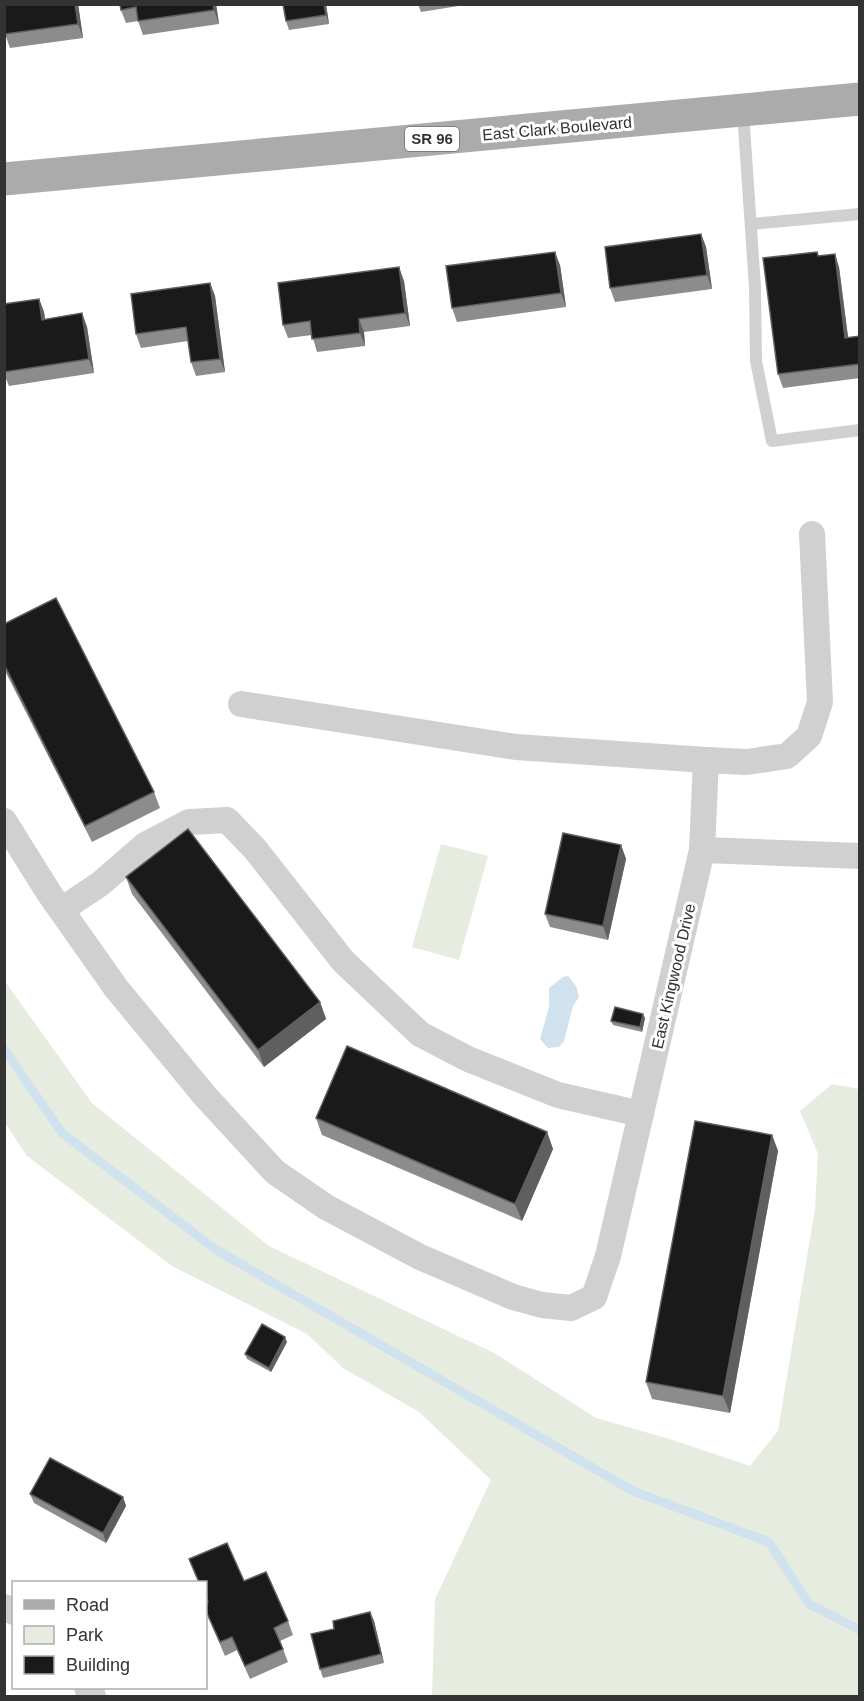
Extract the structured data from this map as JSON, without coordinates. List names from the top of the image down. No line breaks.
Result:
{"streets":{"main road":["East Clark Boulevard","SR 96"],"street":["East Kingwood Drive"]},"legend":["Road","Park","Building"]}
